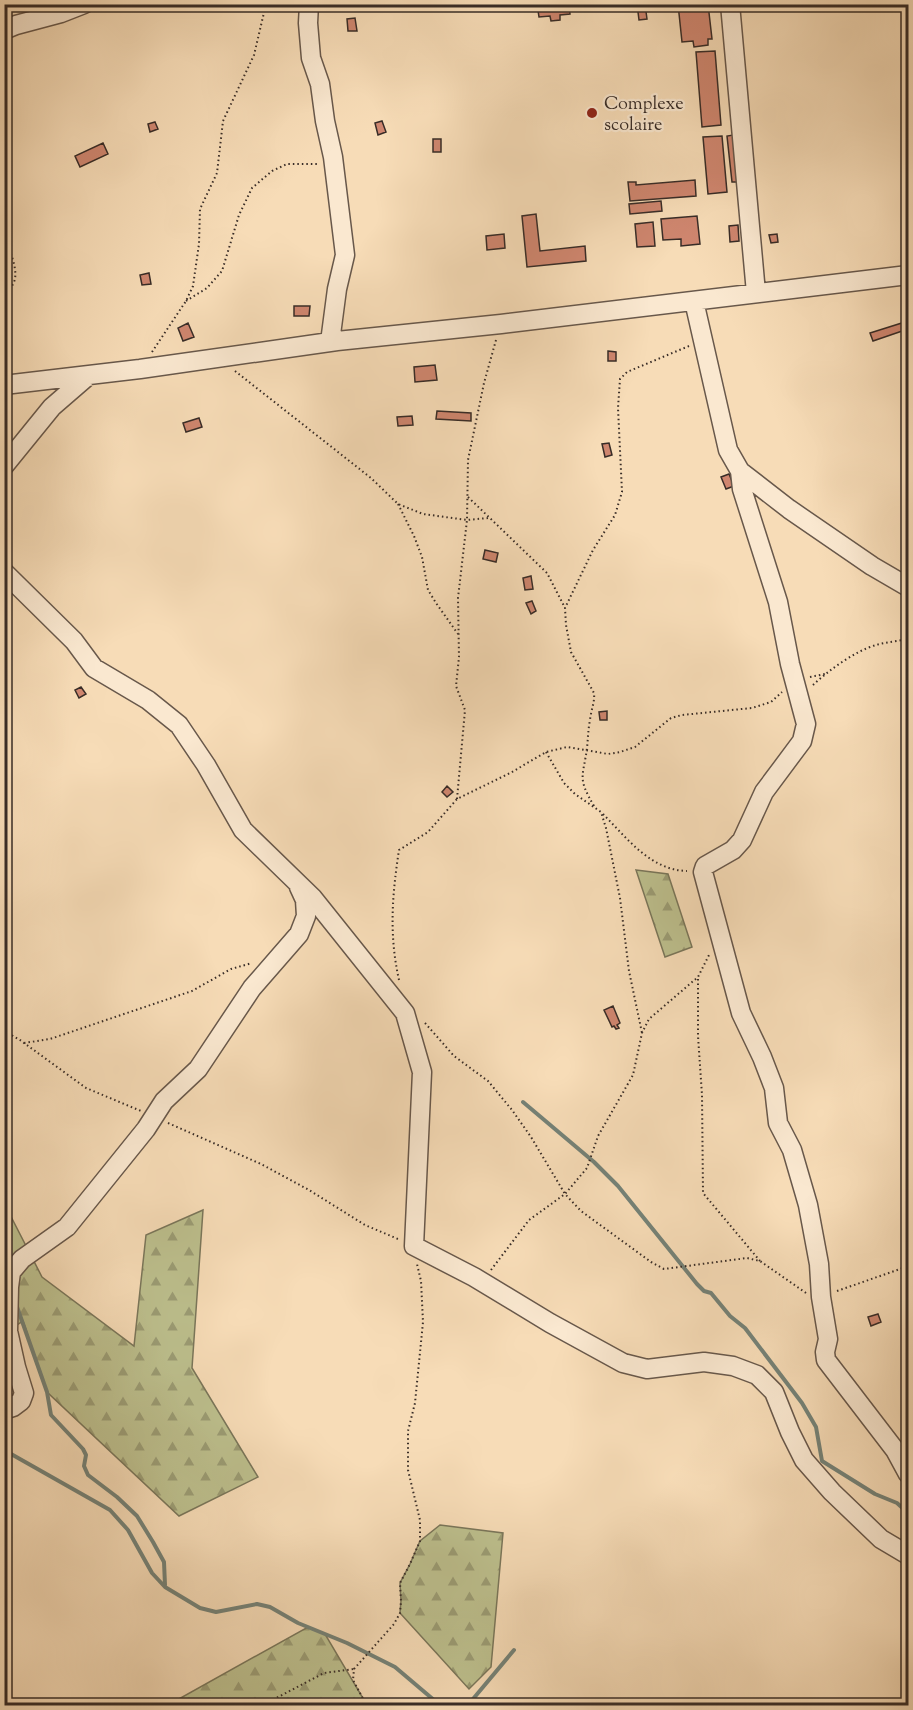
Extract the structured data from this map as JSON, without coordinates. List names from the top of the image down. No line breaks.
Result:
{"places":["Complexe scolaire"]}
